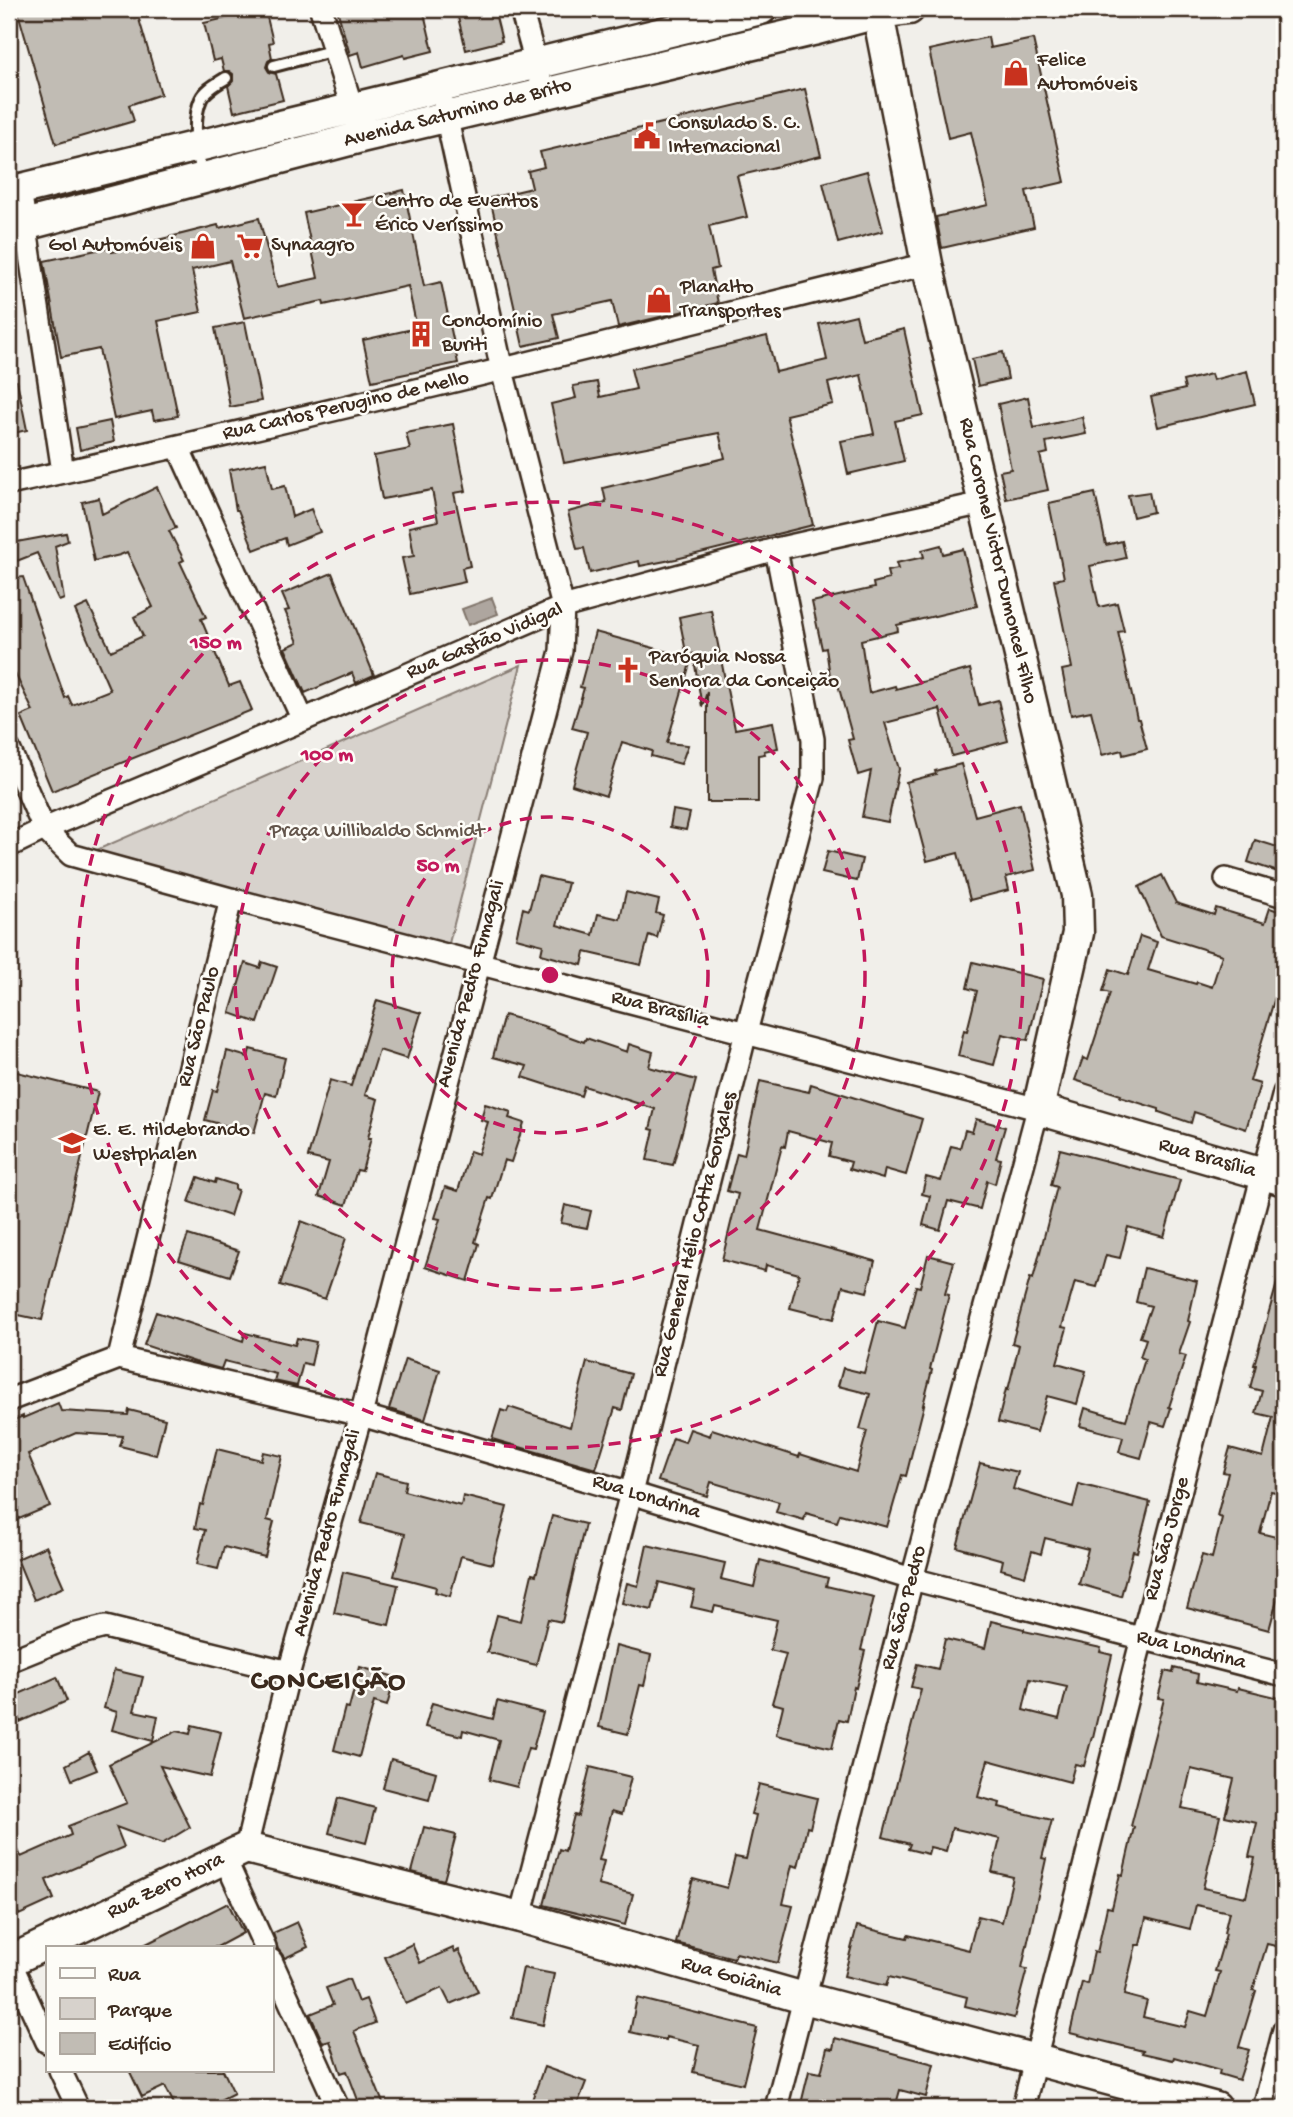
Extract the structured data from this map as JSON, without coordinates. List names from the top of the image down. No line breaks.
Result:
{"streets":{"street":["Avenida Saturnino de Brito","Rua Carlos Perugino de Mello","Rua Coronel Victor Dumoncel Filho","Rua Gastão Vidigal","Avenida Pedro Fumagali","Rua Brasília","Rua São Paulo","Rua General Hélio Cotta Gonzales","Rua Londrina","Rua São Jorge","Rua São Pedro","Rua Zero Hora","Rua Goiânia"]},"crossings":[["Avenida Saturnino de Brito","Rua Coronel Victor Dumoncel Filho"],["Avenida Saturnino de Brito","Avenida Pedro Fumagali"],["Rua Carlos Perugino de Mello","Rua Coronel Victor Dumoncel Filho"],["Rua Carlos Perugino de Mello","Avenida Pedro Fumagali"],["Rua Coronel Victor Dumoncel Filho","Rua Gastão Vidigal"],["Rua Coronel Victor Dumoncel Filho","Rua Brasília"],["Rua Coronel Victor Dumoncel Filho","Rua São Pedro"],["Rua Gastão Vidigal","Avenida Pedro Fumagali"],["Rua Gastão Vidigal","Rua Brasília"],["Rua Gastão Vidigal","Rua General Hélio Cotta Gonzales"],["Avenida Pedro Fumagali","Rua Brasília"],["Avenida Pedro Fumagali","Rua Londrina"],["Avenida Pedro Fumagali","Rua Zero Hora"],["Avenida Pedro Fumagali","Rua Goiânia"],["Rua Brasília","Rua São Paulo"],["Rua Brasília","Rua General Hélio Cotta Gonzales"],["Rua Brasília","Rua São Jorge"],["Rua Brasília","Rua São Pedro"],["Rua São Paulo","Rua Londrina"],["Rua General Hélio Cotta Gonzales","Rua Londrina"],["Rua General Hélio Cotta Gonzales","Rua Goiânia"],["Rua Londrina","Rua São Jorge"],["Rua Londrina","Rua São Pedro"],["Rua São Jorge","Rua Goiânia"],["Rua São Pedro","Rua Goiânia"],["Rua Zero Hora","Rua Goiânia"]],"districts":["CONCEIÇÃO"],"parks":["Praça Willibaldo Schmidt"],"places":{"shop":["Felice Automóveis","Gol Automóveis","Planalto Transportes"],"public building":["Consulado S. C. Internacional"],"bar":["Centro de Eventos Érico Veríssimo"],"supermarket":["Synaagro"],"building":["Condomínio Buriti"],"church":["Paróquia Nossa Senhora da Conceição"],"school or university":["E. E. Hildebrando Westphalen"]},"legend":["Rua","Parque","Edifício"],"rings":["150 m","100 m","50 m"]}
